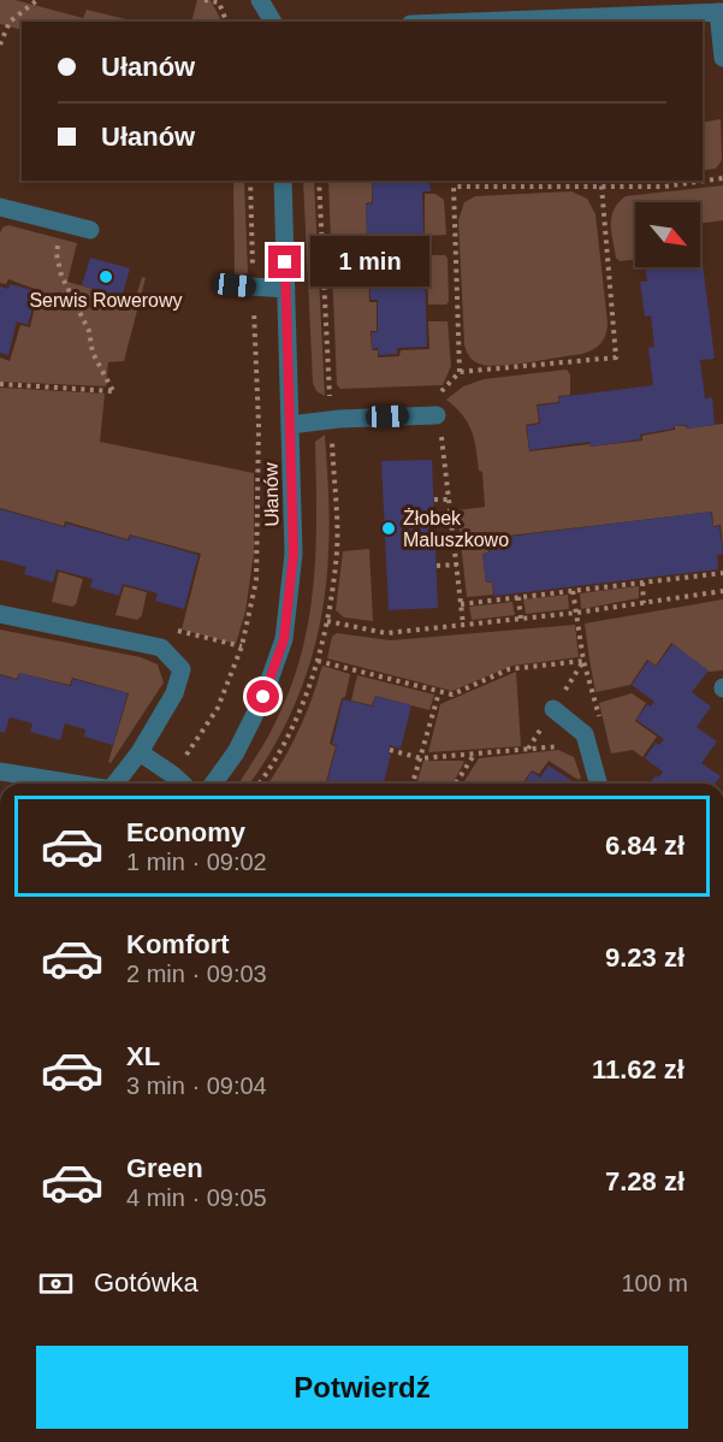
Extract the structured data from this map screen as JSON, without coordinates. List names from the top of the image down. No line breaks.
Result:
{"streets":{"street":["Ułanów"]},"places":["Serwis Rowerowy","Żłobek Maluszkowo"],"north":"bottom right","page":{"banner":["Ułanów","Ułanów"],"bubble":"1 min","list":[{"name":"Economy","note":"1 min · 09:02","value":"6.84 zł"},{"name":"Komfort","note":"2 min · 09:03","value":"9.23 zł"},{"name":"XL","note":"3 min · 09:04","value":"11.62 zł"},{"name":"Green","note":"4 min · 09:05","value":"7.28 zł"}],"pay":["Gotówka","100 m"],"buttons":"Potwierdź"}}
